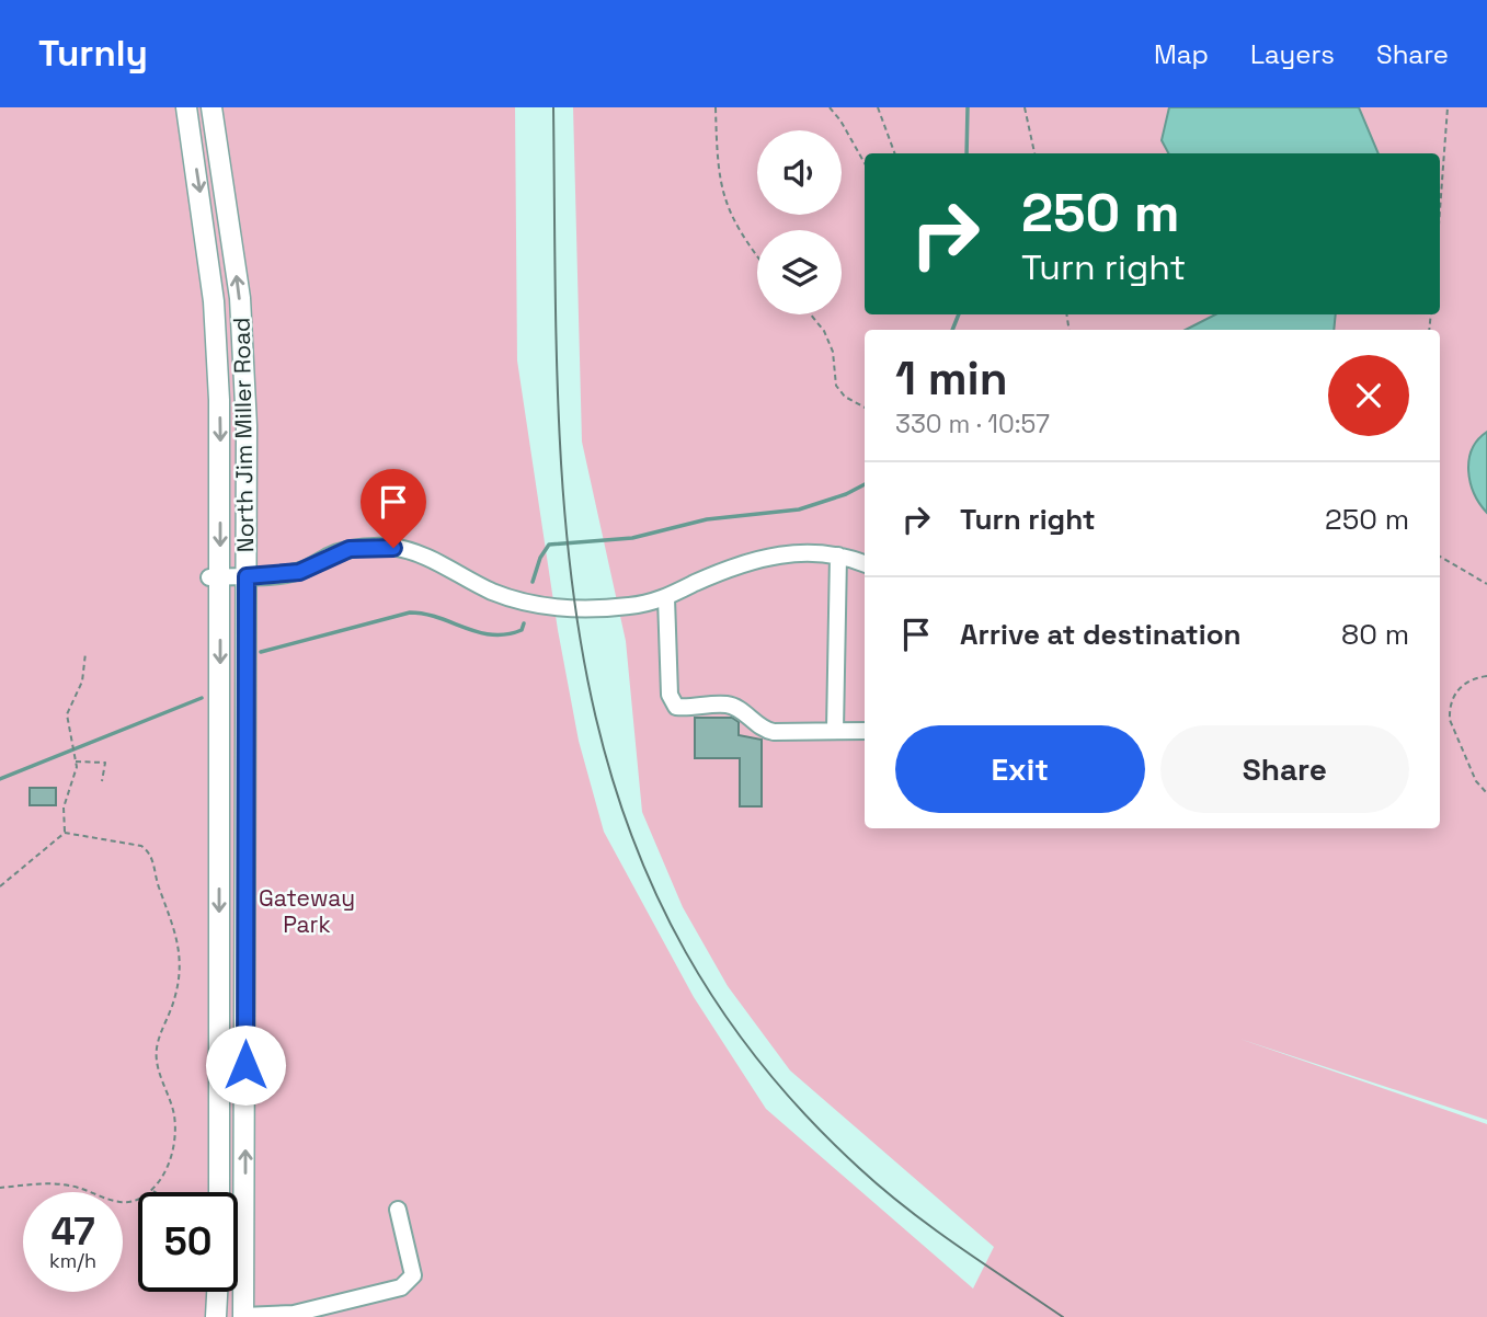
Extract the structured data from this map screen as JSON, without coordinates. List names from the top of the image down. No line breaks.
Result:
{"streets":{"main road":["North Jim Miller Road"]},"parks":["Gateway Park"],"page":{"header":"Turnly","nav":["Map","Layers","Share"],"turn":["250 m","Turn right"],"heading":["1 min","330 m · 10:57"],"list":[{"name":"Turn right","value":"250 m"},{"name":"Arrive at destination","value":"80 m"}],"buttons":["Exit","Share"],"speed":"47 km/h","limit":"50"}}
